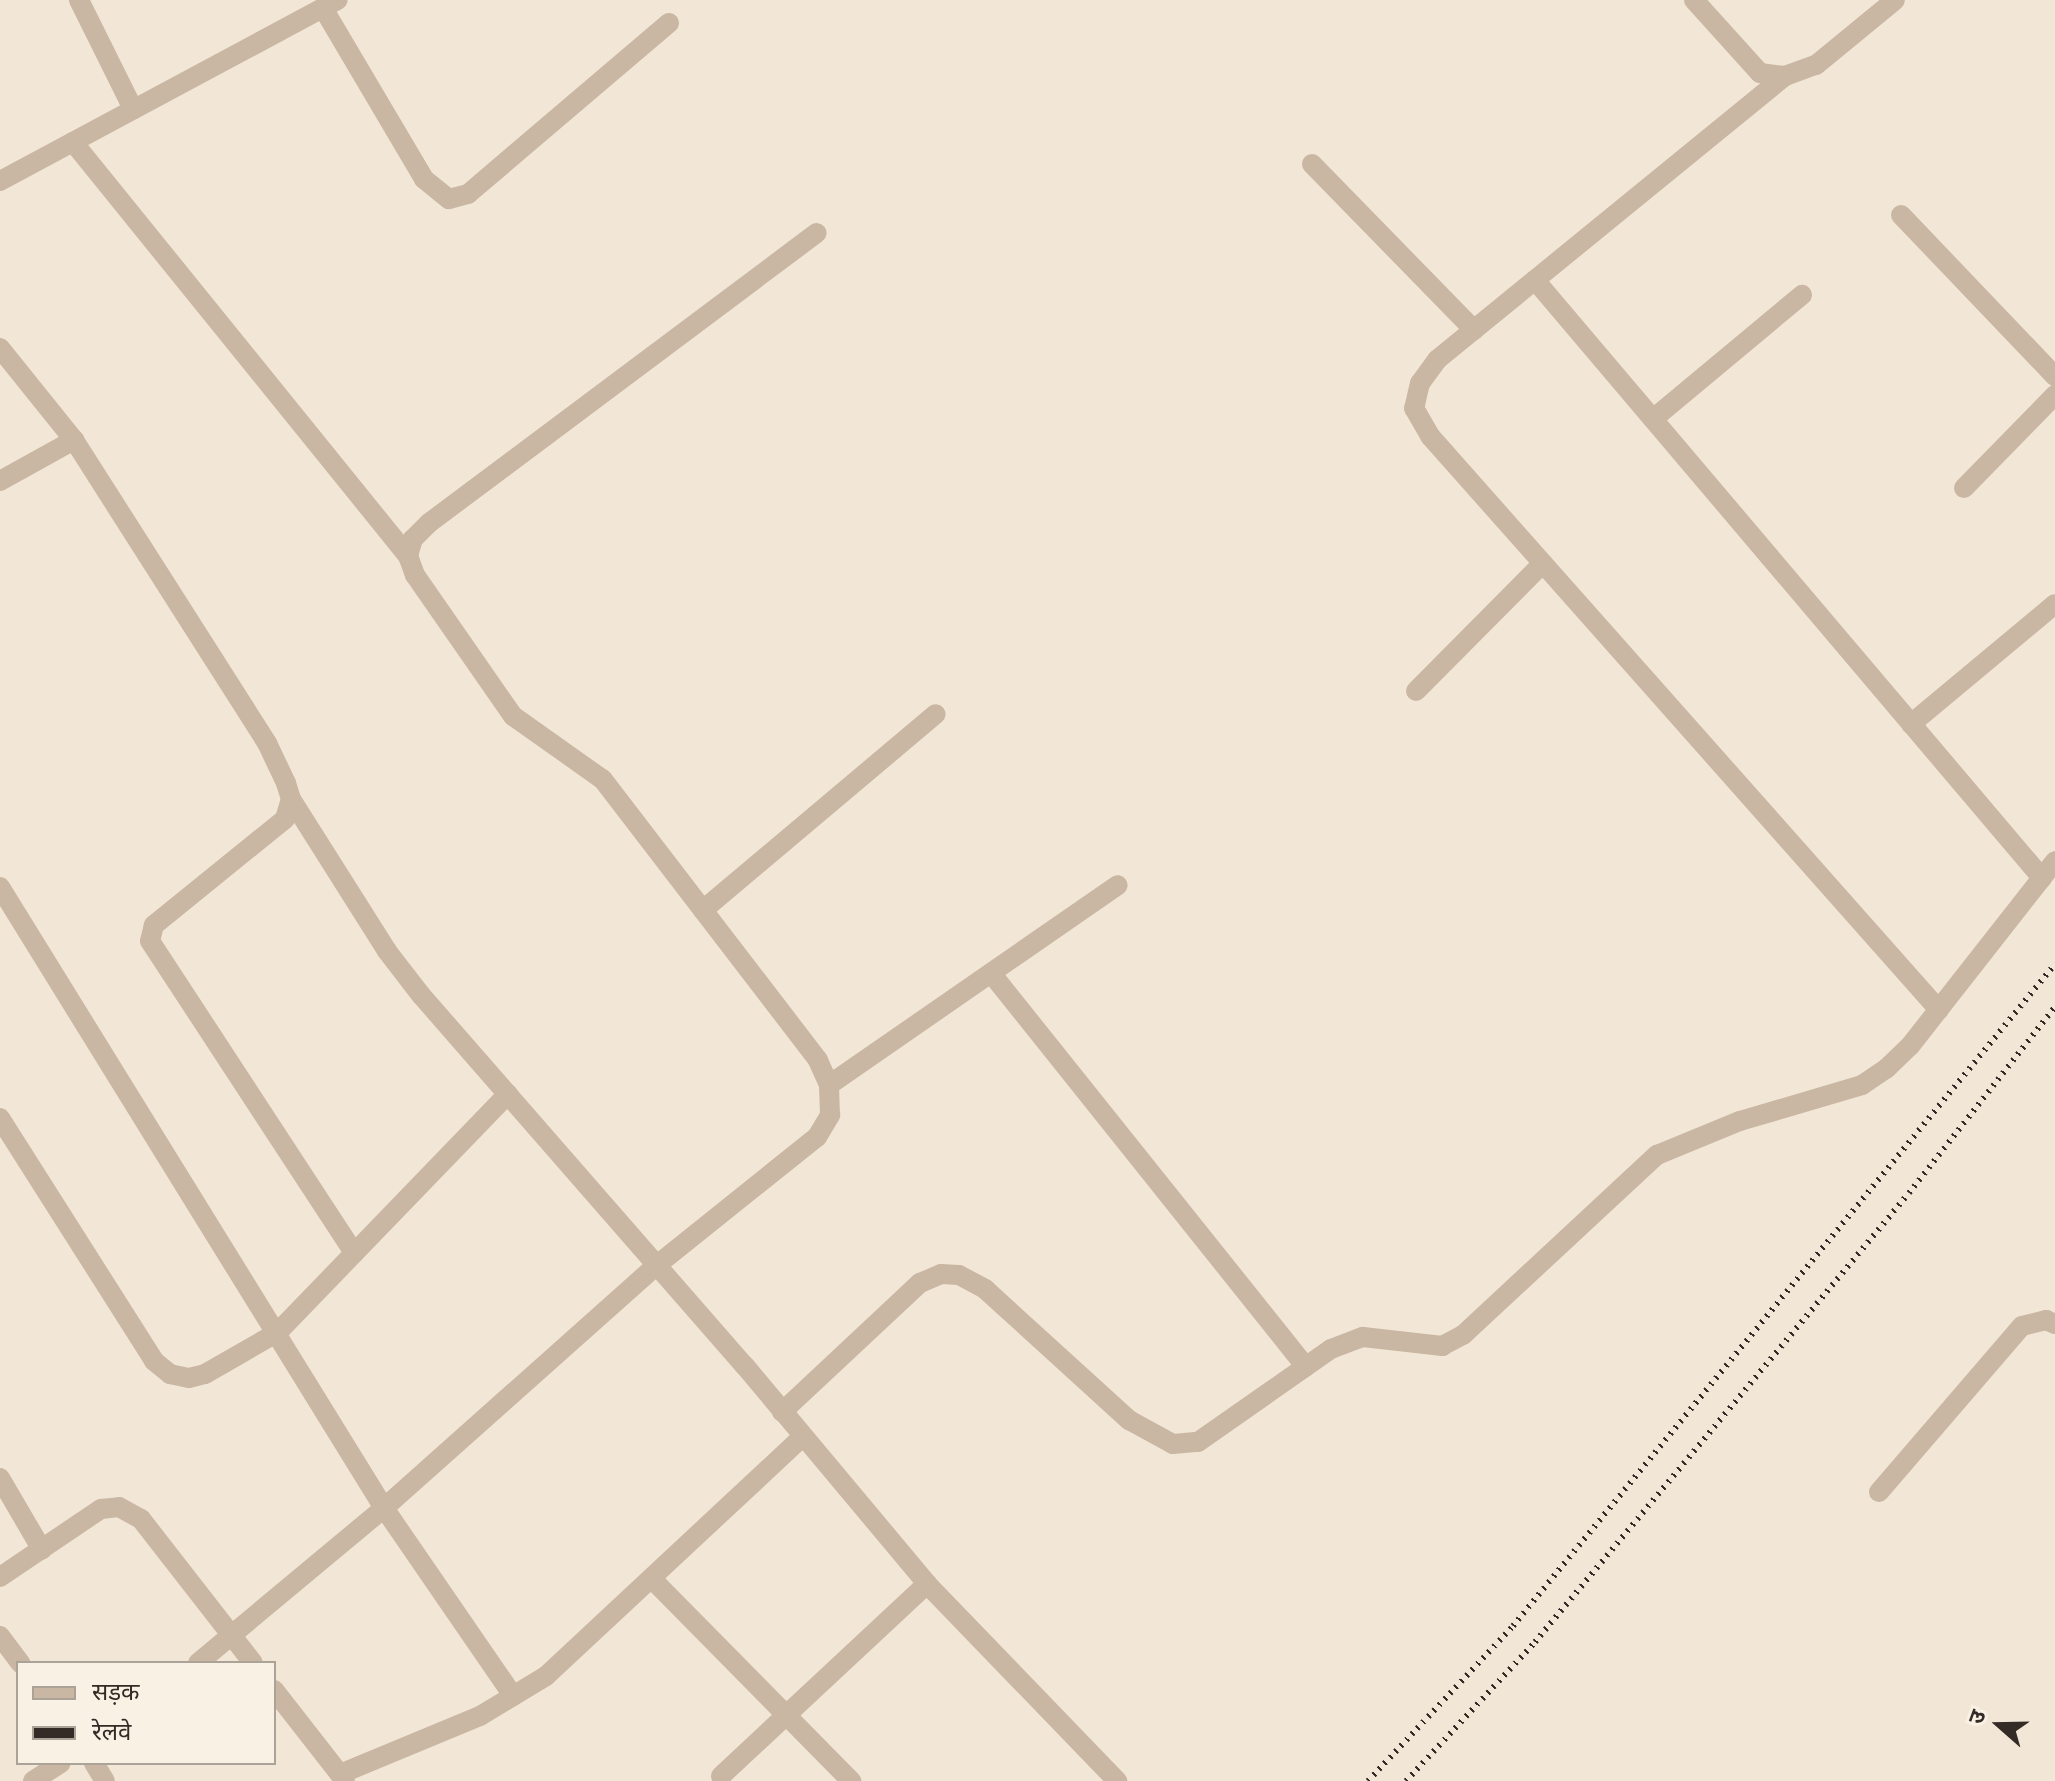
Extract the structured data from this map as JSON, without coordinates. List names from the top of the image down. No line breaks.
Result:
{"legend":["सड़क","रेलवे"],"north":"left"}
